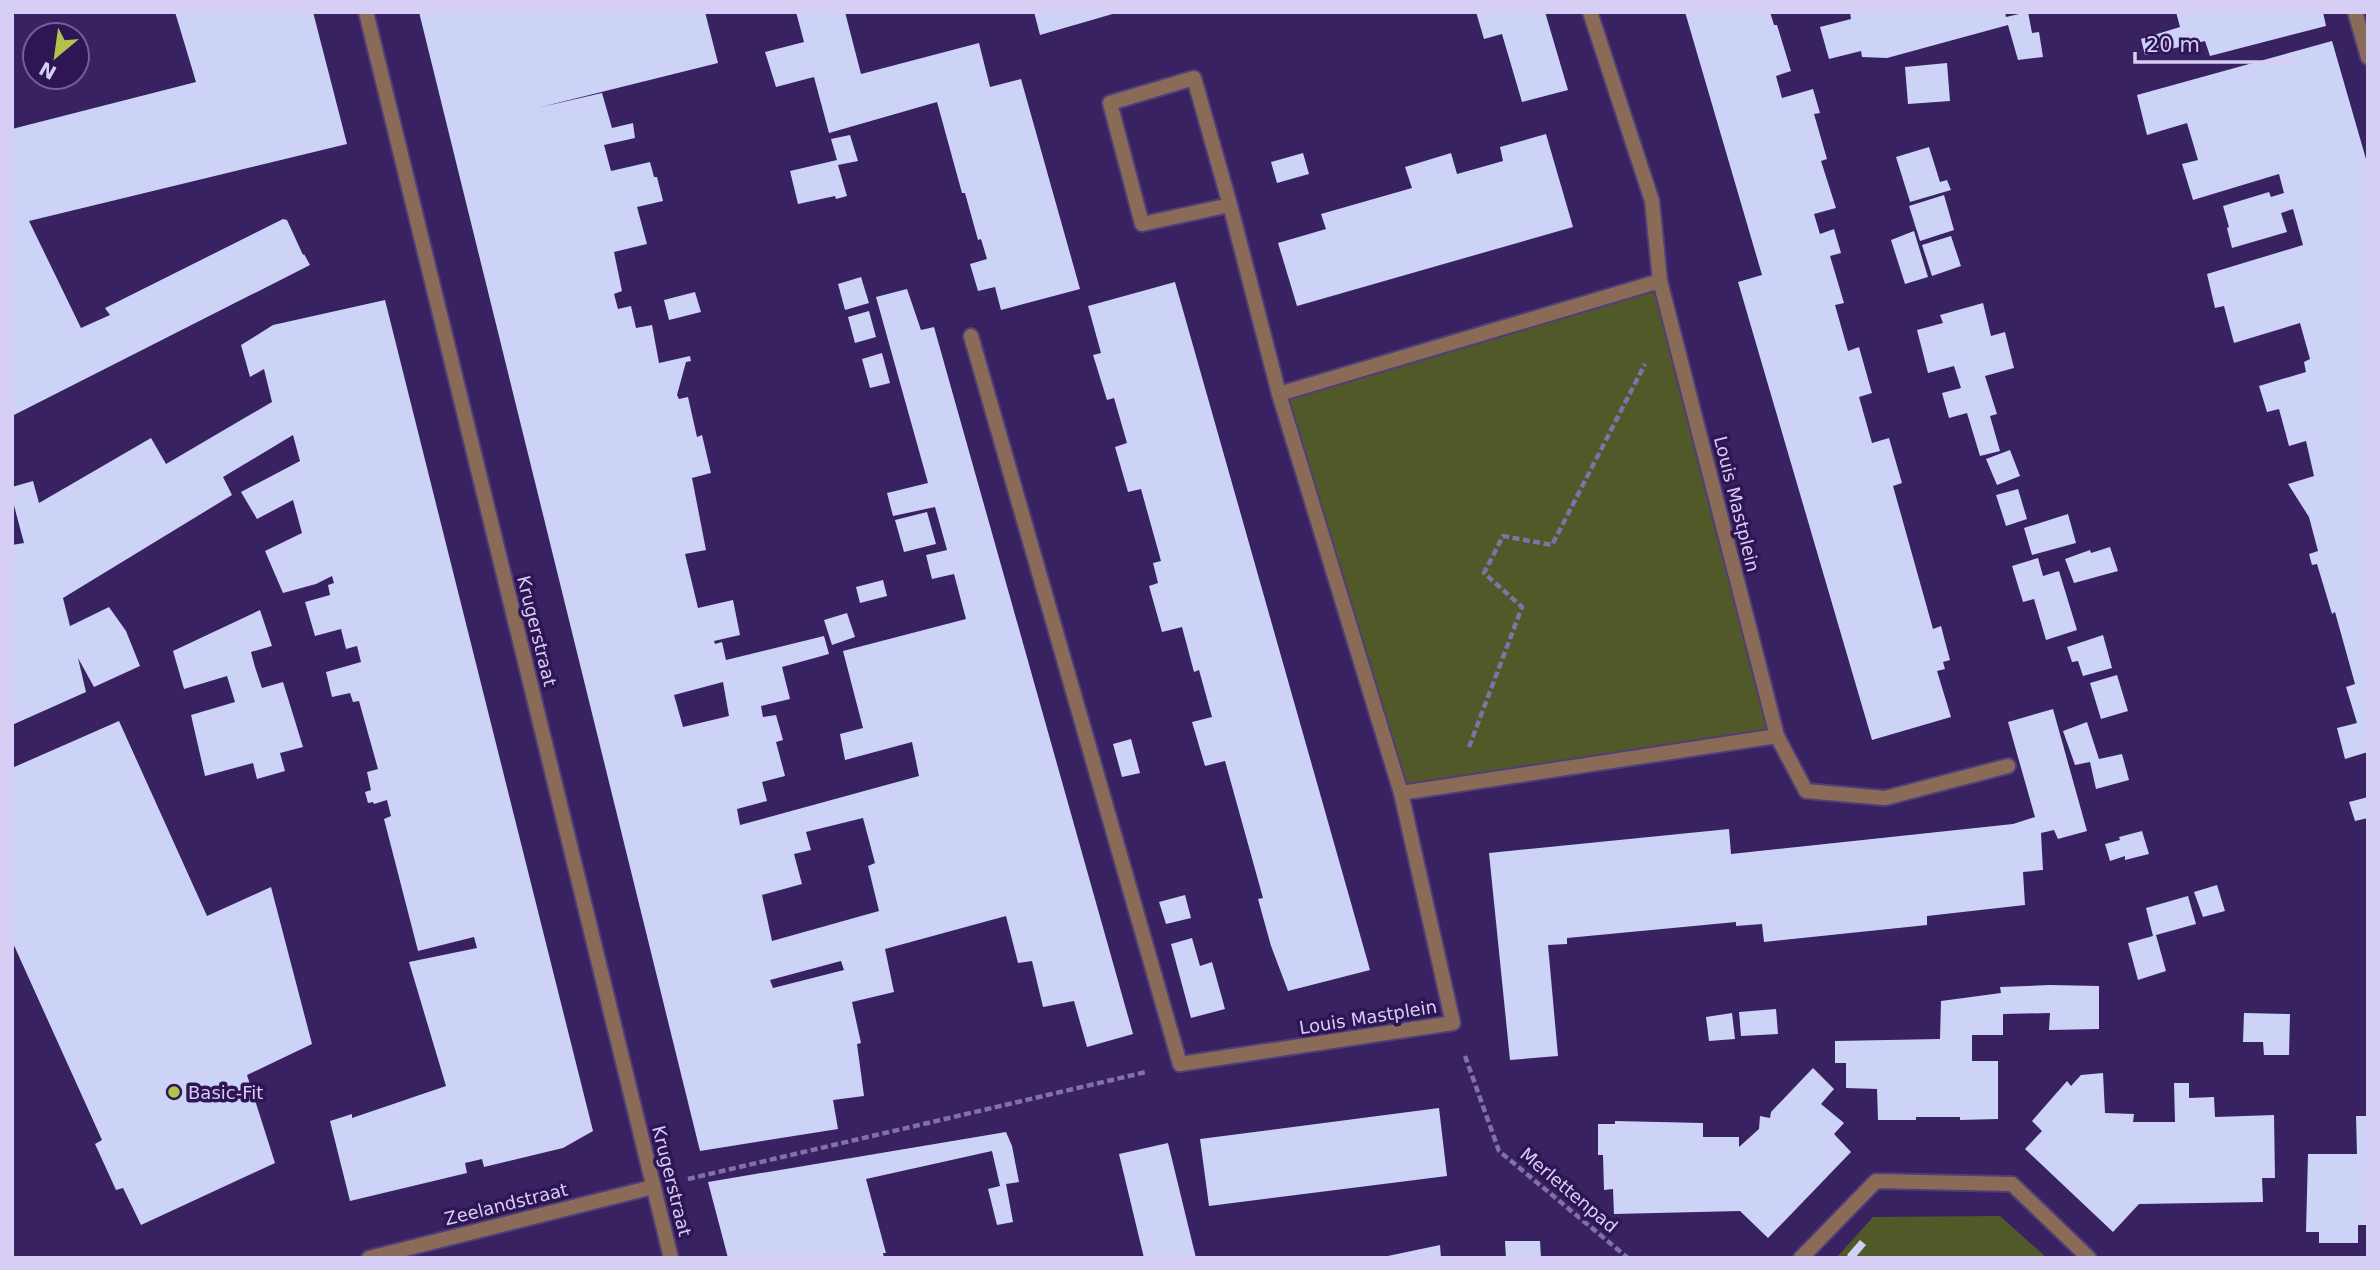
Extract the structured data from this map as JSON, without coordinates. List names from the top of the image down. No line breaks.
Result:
{"streets":{"street":["Louis Mastplein","Krugerstraat","Zeelandstraat"],"path":["Merlettenpad"]},"crossings":[["Louis Mastplein","Merlettenpad"],["Krugerstraat","Zeelandstraat"]],"places":["Basic-Fit"],"scale_bar":"20 m","north":"bottom left"}
